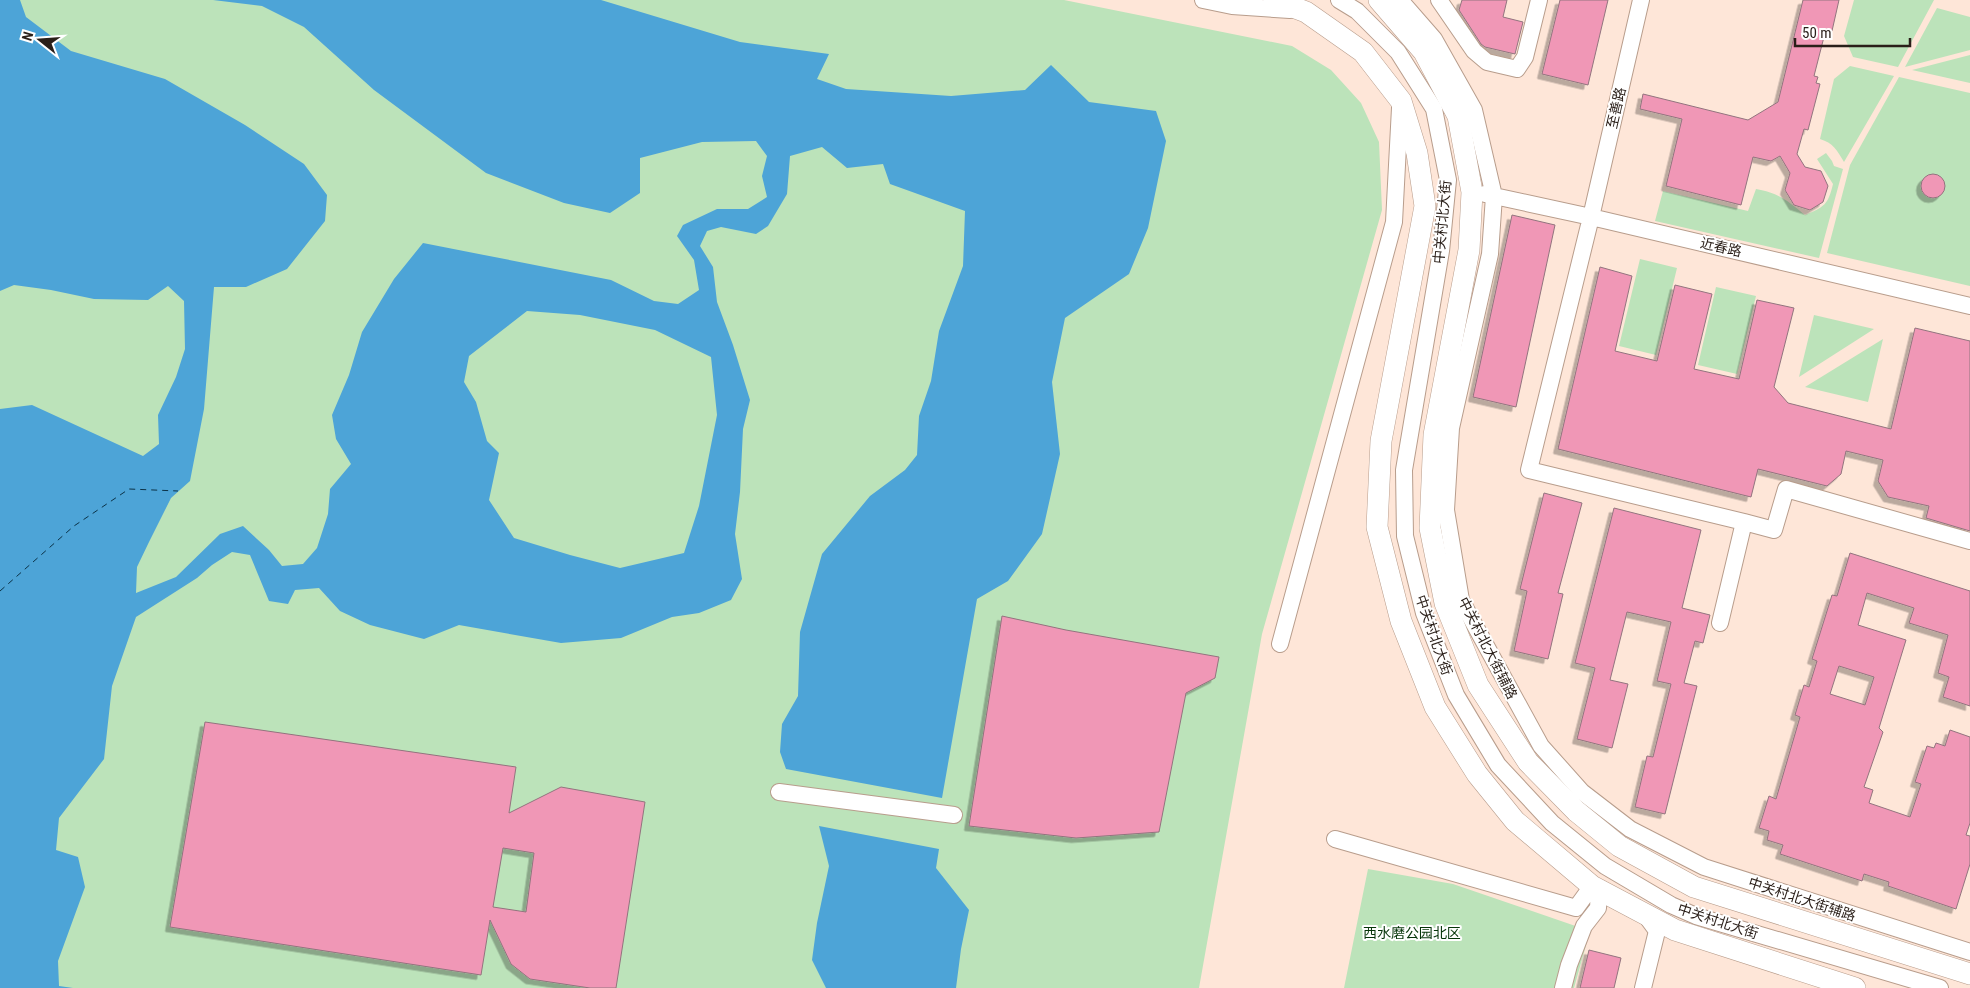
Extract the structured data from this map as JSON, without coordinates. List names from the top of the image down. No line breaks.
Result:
{"streets":{"main road":["中关村北大街"],"street":["至善路","近春路","中关村北大街辅路"]},"crossings":[["至善路","近春路"],["中关村北大街","近春路"],["近春路","中关村北大街辅路"]],"parks":["西水磨公园北区"],"scale_bar":"50 m","north":"left"}
